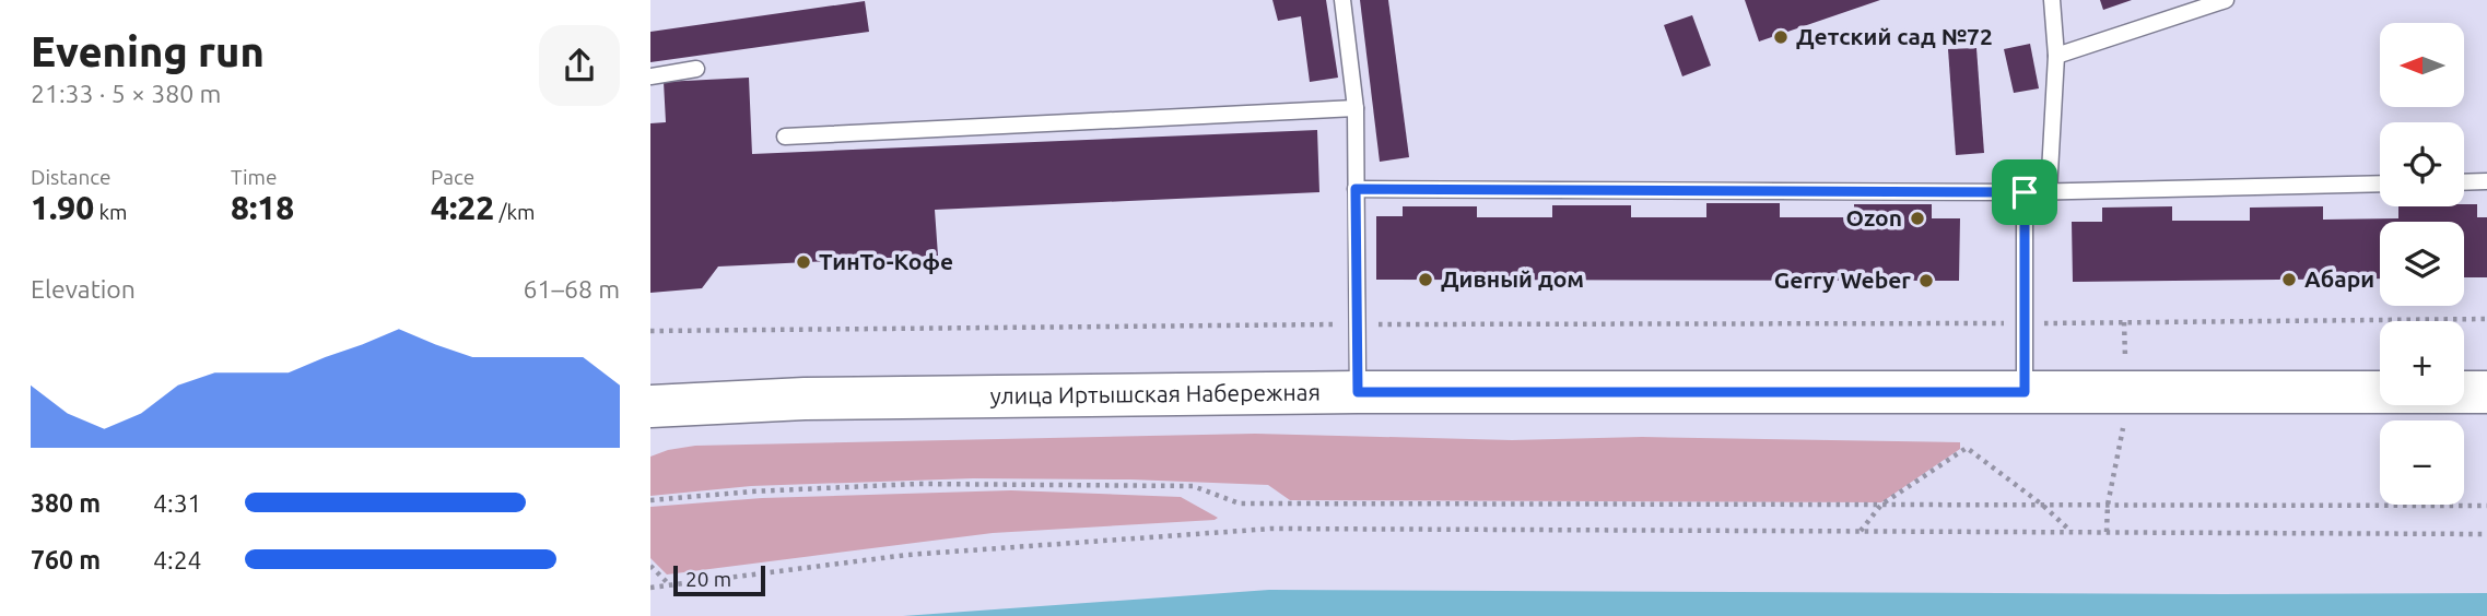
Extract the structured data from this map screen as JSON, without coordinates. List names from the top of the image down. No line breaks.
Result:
{"streets":{"main road":["улица Иртышская Набережная"]},"places":["Детский сад №72","Ozon","ТинТо-Кофе","Дивный дом","Абари","Gerry Weber"],"scale_bar":"20 m","north":"left","page":{"heading":["Evening run","21:33 · 5 × 380 m"],"map_buttons":["+","−"],"stats":[["Distance","1.90 km"],["Time","8:18"],["Pace","4:22 /km"]],"chart":["Elevation","61–68 m"],"list":[{"name":"380 m","note":"4:31"},{"name":"760 m","note":"4:24"}],"scale":"20 m"}}
